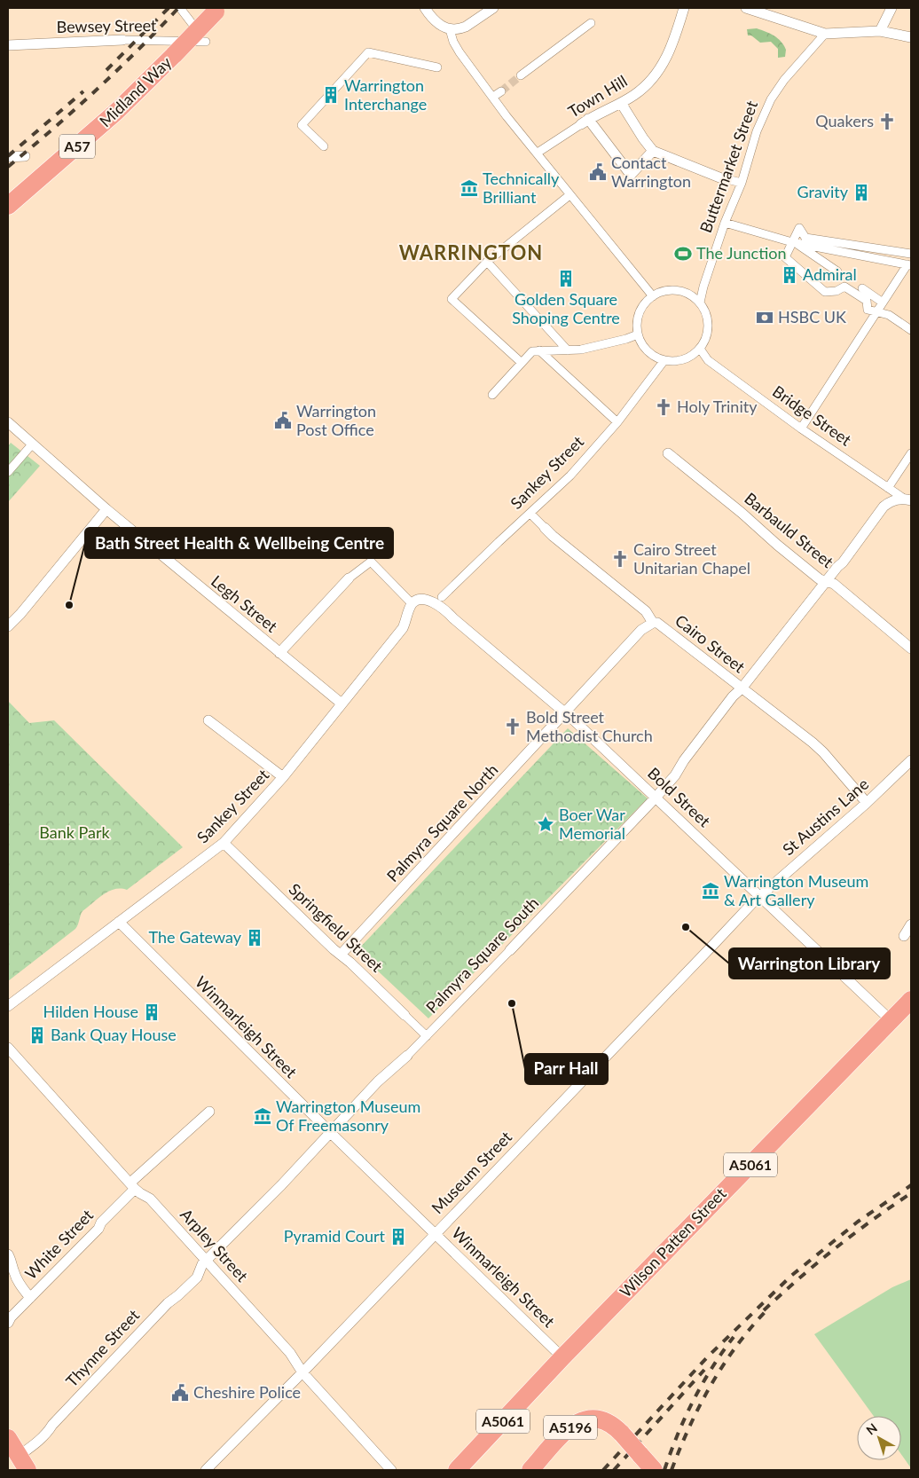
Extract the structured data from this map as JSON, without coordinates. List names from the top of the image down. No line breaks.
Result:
{"streets":{"highway":["Midland Way","A57","A5061","Wilson Patten Street","A5196"],"street":["Bewsey Street","Town Hill","Buttermarket Street","Bridge Street","Sankey Street","Barbauld Street","Legh Street","Cairo Street","Bold Street","St Austins Lane","Palmyra Square North","Springfield Street","Palmyra Square South","Winmarleigh Street","Museum Street","White Street","Arpley Street","Thynne Street"]},"crossings":[["Buttermarket Street","Bridge Street"],["Buttermarket Street","Sankey Street"],["Bridge Street","Sankey Street"],["Bridge Street","Palmyra Square South"],["Sankey Street","Legh Street"],["Sankey Street","Cairo Street"],["Sankey Street","Bold Street"],["Sankey Street","Springfield Street"],["Sankey Street","Winmarleigh Street"],["Barbauld Street","Palmyra Square South"],["Cairo Street","St Austins Lane"],["Cairo Street","Palmyra Square North"],["Cairo Street","Palmyra Square South"],["Bold Street","St Austins Lane"],["Bold Street","Palmyra Square North"],["Bold Street","Palmyra Square South"],["Bold Street","Museum Street"],["Bold Street","Wilson Patten Street"],["St Austins Lane","Museum Street"],["Palmyra Square North","Springfield Street"],["Springfield Street","Palmyra Square South"],["Palmyra Square South","Winmarleigh Street"],["Palmyra Square South","Thynne Street"],["Winmarleigh Street","Museum Street"],["Winmarleigh Street","Wilson Patten Street"],["Winmarleigh Street","Thynne Street"],["Museum Street","Arpley Street"],["White Street","Arpley Street"],["Arpley Street","Thynne Street"]],"districts":["WARRINGTON"],"parks":["Bank Park"],"places":{"building":["Warrington Interchange","Gravity","Admiral","Golden Square Shoping Centre","The Gateway","Hilden House","Bank Quay House","Pyramid Court"],"church":["Quakers","Holy Trinity","Cairo Street Unitarian Chapel","Bold Street Methodist Church"],"public building":["Contact Warrington","Warrington Post Office","Cheshire Police"],"museum":["Technically Brilliant","Warrington Museum & Art Gallery","Warrington Museum Of Freemasonry"],"sports":["The Junction"],"bank":["HSBC UK"],"other":["Bath Street Health & Wellbeing Centre","Warrington Library","Parr Hall"],"place":["Boer War Memorial"]},"north":"top left"}
